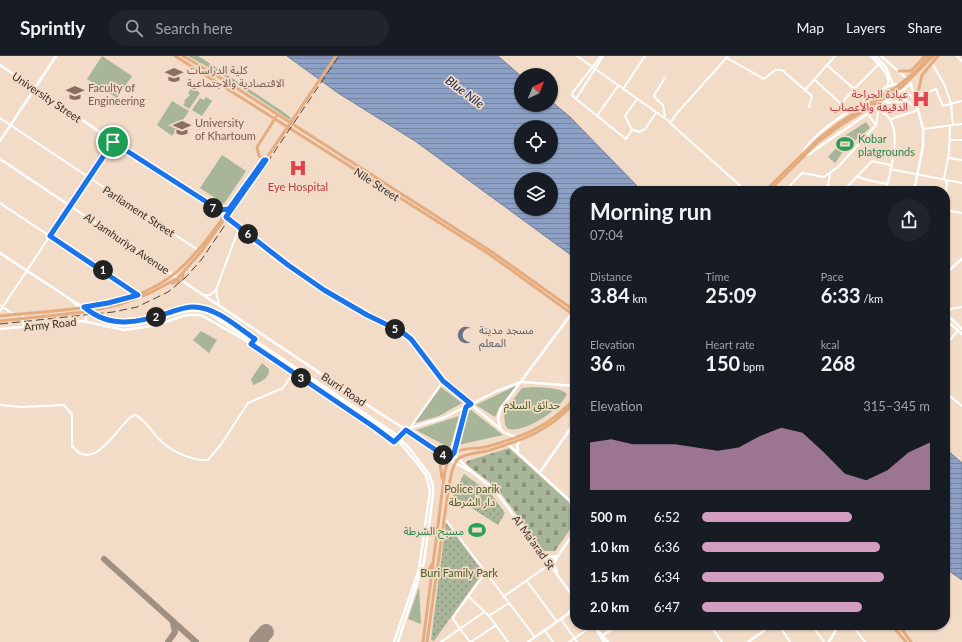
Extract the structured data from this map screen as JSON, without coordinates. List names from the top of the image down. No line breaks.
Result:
{"streets":{"main road":["University Street","Nile Street","Al Jamhuriya Avenue","Army Road","Burri Road","Al Ma'arad St"],"street":["Parliament Street"]},"crossings":[["Al Jamhuriya Avenue","Burri Road"],["Burri Road","Al Ma'arad St"]],"water":["Blue Nile"],"parks":["حدائق السلام","Police parik دار الشرطة","Buri Family Park"],"places":{"school or university":["كلية الدراسات الاقتصادية والاجتماعية","Faculty of Engineering","University of Khartoum"],"hospital":["عيادة الجراحة الدقيقة والأعصاب","Eye Hospital"],"sports":["Kobar platgrounds","مسبح الشرطة"],"mosque":["مسجد مدينة المعلم"]},"north":"top right","page":{"header":"Sprintly","search":"Search here","nav":["Map","Layers","Share"],"heading":["Morning run","07:04"],"pins":["7","6","1","2","5","3","4"],"stats":[["Distance","3.84 km"],["Time","25:09"],["Pace","6:33 /km"],["Elevation","36 m"],["Heart rate","150 bpm"],["kcal","268"]],"chart":["Elevation","315–345 m"],"list":[{"name":"500 m","note":"6:52"},{"name":"1.0 km","note":"6:36"},{"name":"1.5 km","note":"6:34"},{"name":"2.0 km","note":"6:47"}]}}
